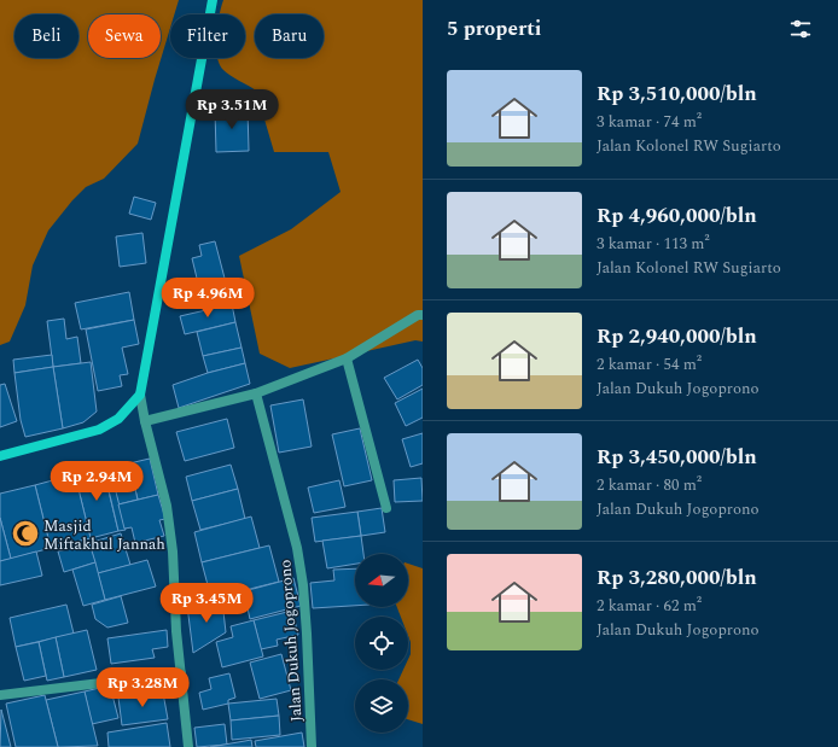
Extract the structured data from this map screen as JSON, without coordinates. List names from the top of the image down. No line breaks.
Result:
{"streets":{"street":["Jalan Dukuh Jogoprono"]},"places":{"mosque":["Masjid Miftakhul Jannah"]},"north":"left","page":{"heading":"5 properti","chip":["Beli","Sewa","Filter","Baru"],"list":[{"name":"Rp 3,510,000/bln","note":"3 kamar · 74 m² · Jalan Kolonel RW Sugiarto"},{"name":"Rp 4,960,000/bln","note":"3 kamar · 113 m² · Jalan Kolonel RW Sugiarto"},{"name":"Rp 2,940,000/bln","note":"2 kamar · 54 m² · Jalan Dukuh Jogoprono"},{"name":"Rp 3,450,000/bln","note":"2 kamar · 80 m² · Jalan Dukuh Jogoprono"},{"name":"Rp 3,280,000/bln","note":"2 kamar · 62 m² · Jalan Dukuh Jogoprono"}],"price":["Rp 3.51M","Rp 4.96M","Rp 2.94M","Rp 3.45M","Rp 3.28M"]}}
